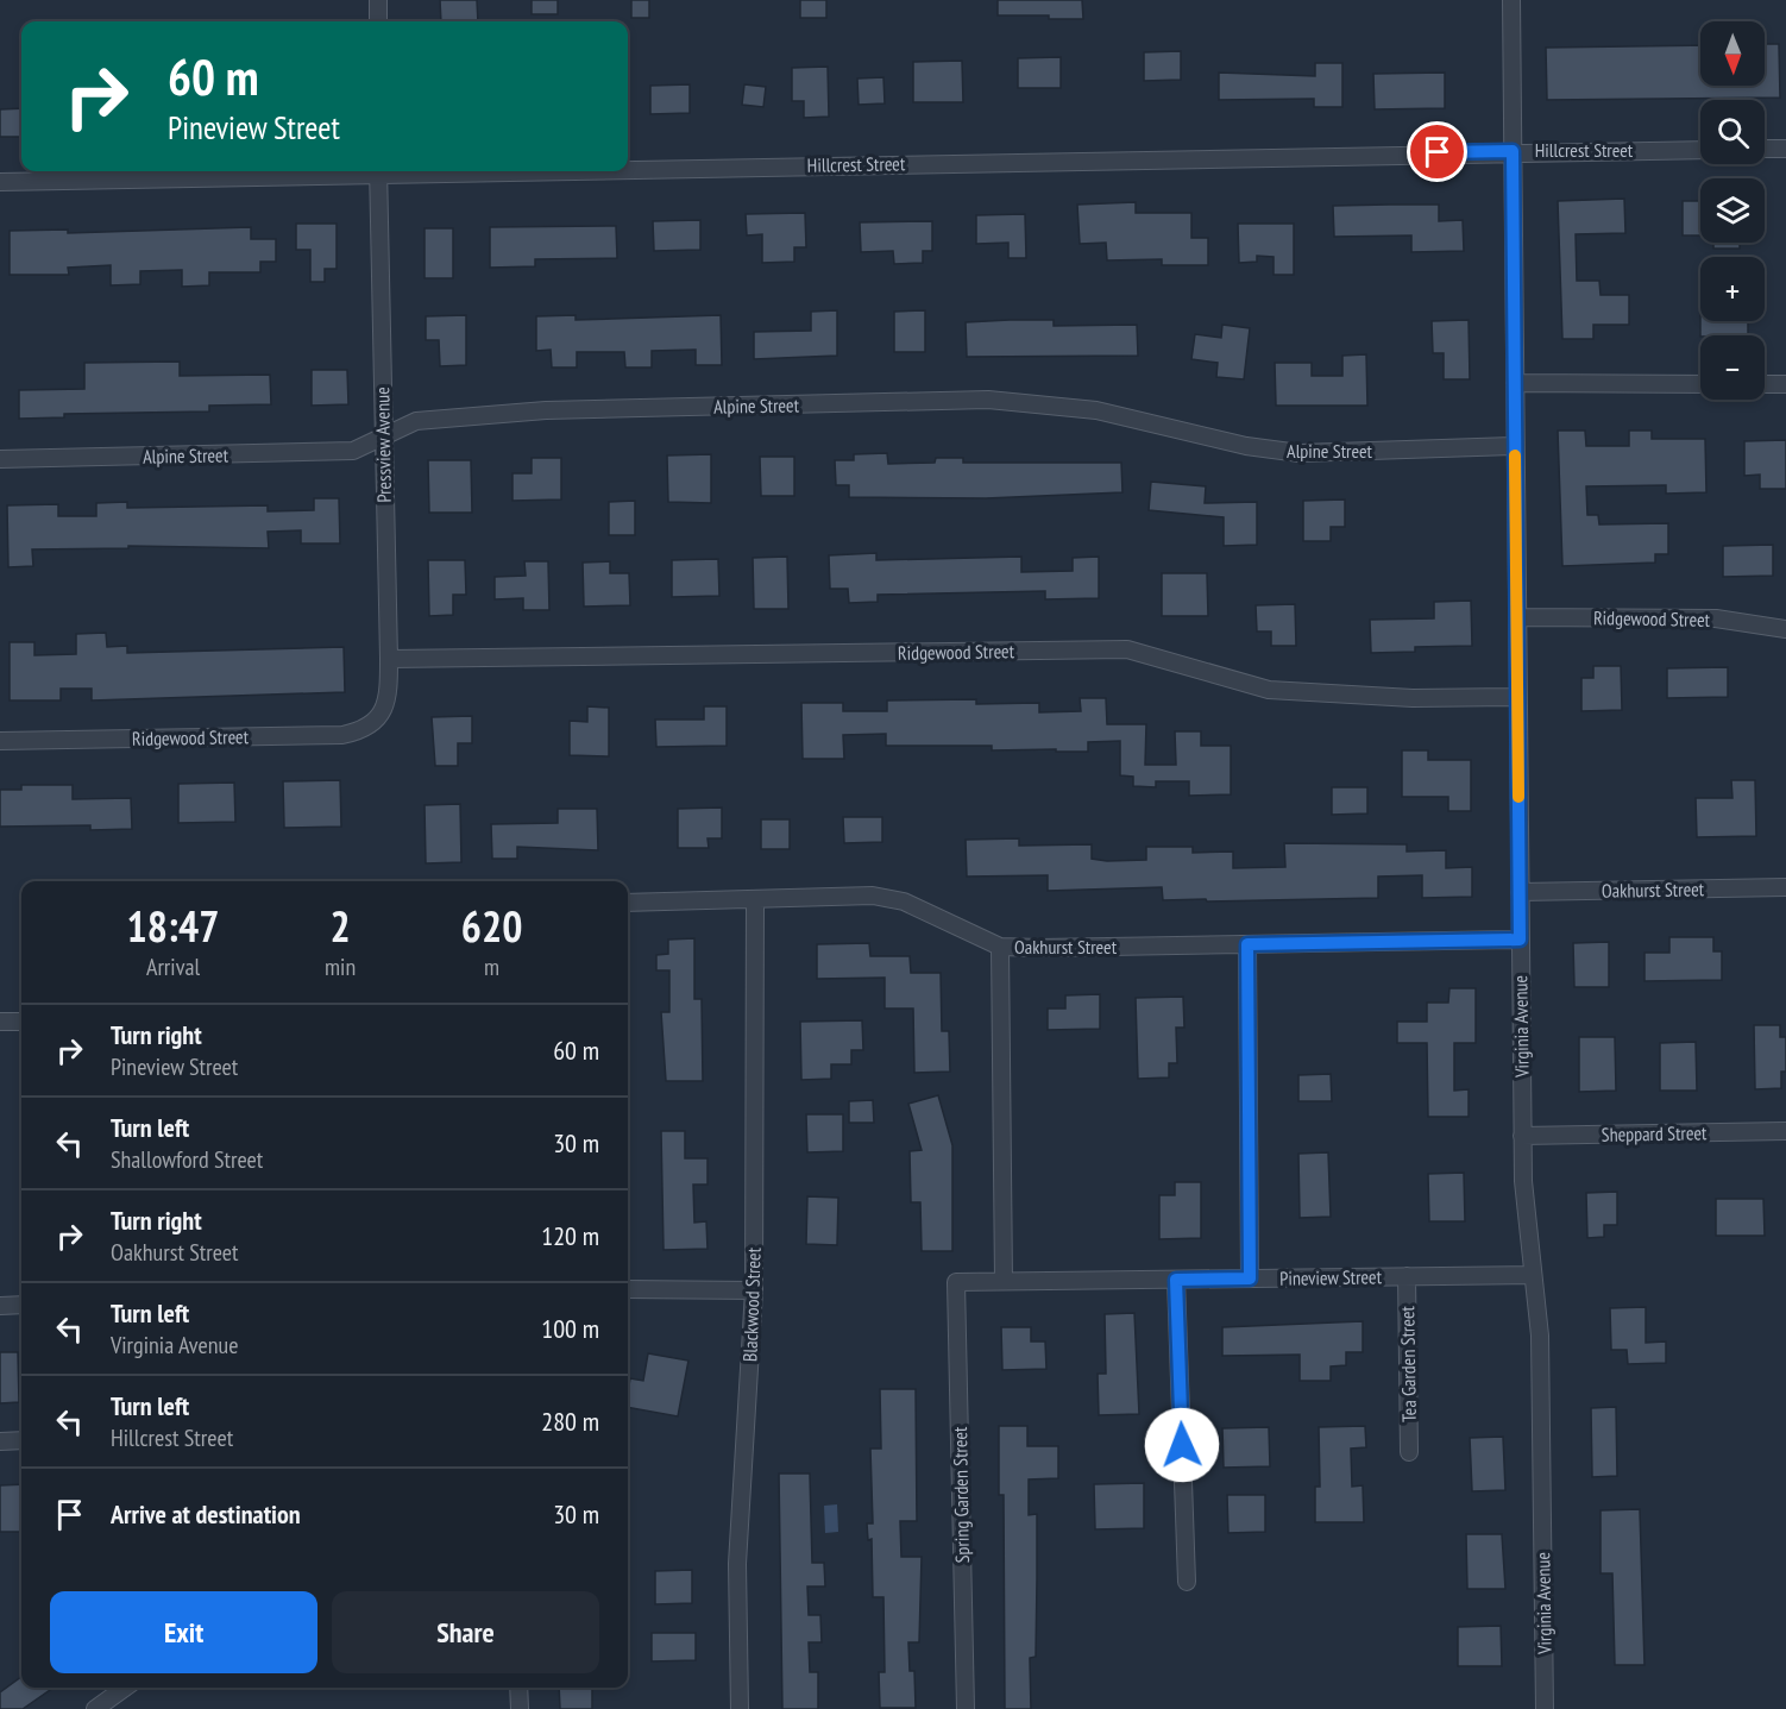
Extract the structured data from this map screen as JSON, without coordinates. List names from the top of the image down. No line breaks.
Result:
{"streets":{"street":["Hillcrest Street","Alpine Street","Pressview Avenue","Ridgewood Street","Oakhurst Street","Virginia Avenue","Sheppard Street","Pineview Street","Blackwood Street","Tea Garden Street","Spring Garden Street"]},"crossings":[["Hillcrest Street","Virginia Avenue"],["Alpine Street","Pressview Avenue"],["Alpine Street","Virginia Avenue"],["Pressview Avenue","Ridgewood Street"],["Ridgewood Street","Virginia Avenue"],["Oakhurst Street","Virginia Avenue"],["Oakhurst Street","Blackwood Street"],["Virginia Avenue","Sheppard Street"],["Virginia Avenue","Pineview Street"],["Pineview Street","Tea Garden Street"],["Pineview Street","Spring Garden Street"]],"north":"bottom","page":{"map_buttons":["+","−"],"turn":["60 m","Pineview Street"],"eta":["18:47","Arrival","2","min","620","m"],"list":[{"name":"Turn right","note":"Pineview Street","value":"60 m"},{"name":"Turn left","note":"Shallowford Street","value":"30 m"},{"name":"Turn right","note":"Oakhurst Street","value":"120 m"},{"name":"Turn left","note":"Virginia Avenue","value":"100 m"},{"name":"Turn left","note":"Hillcrest Street","value":"280 m"},{"name":"Arrive at destination","value":"30 m"}],"buttons":["Exit","Share"]}}
